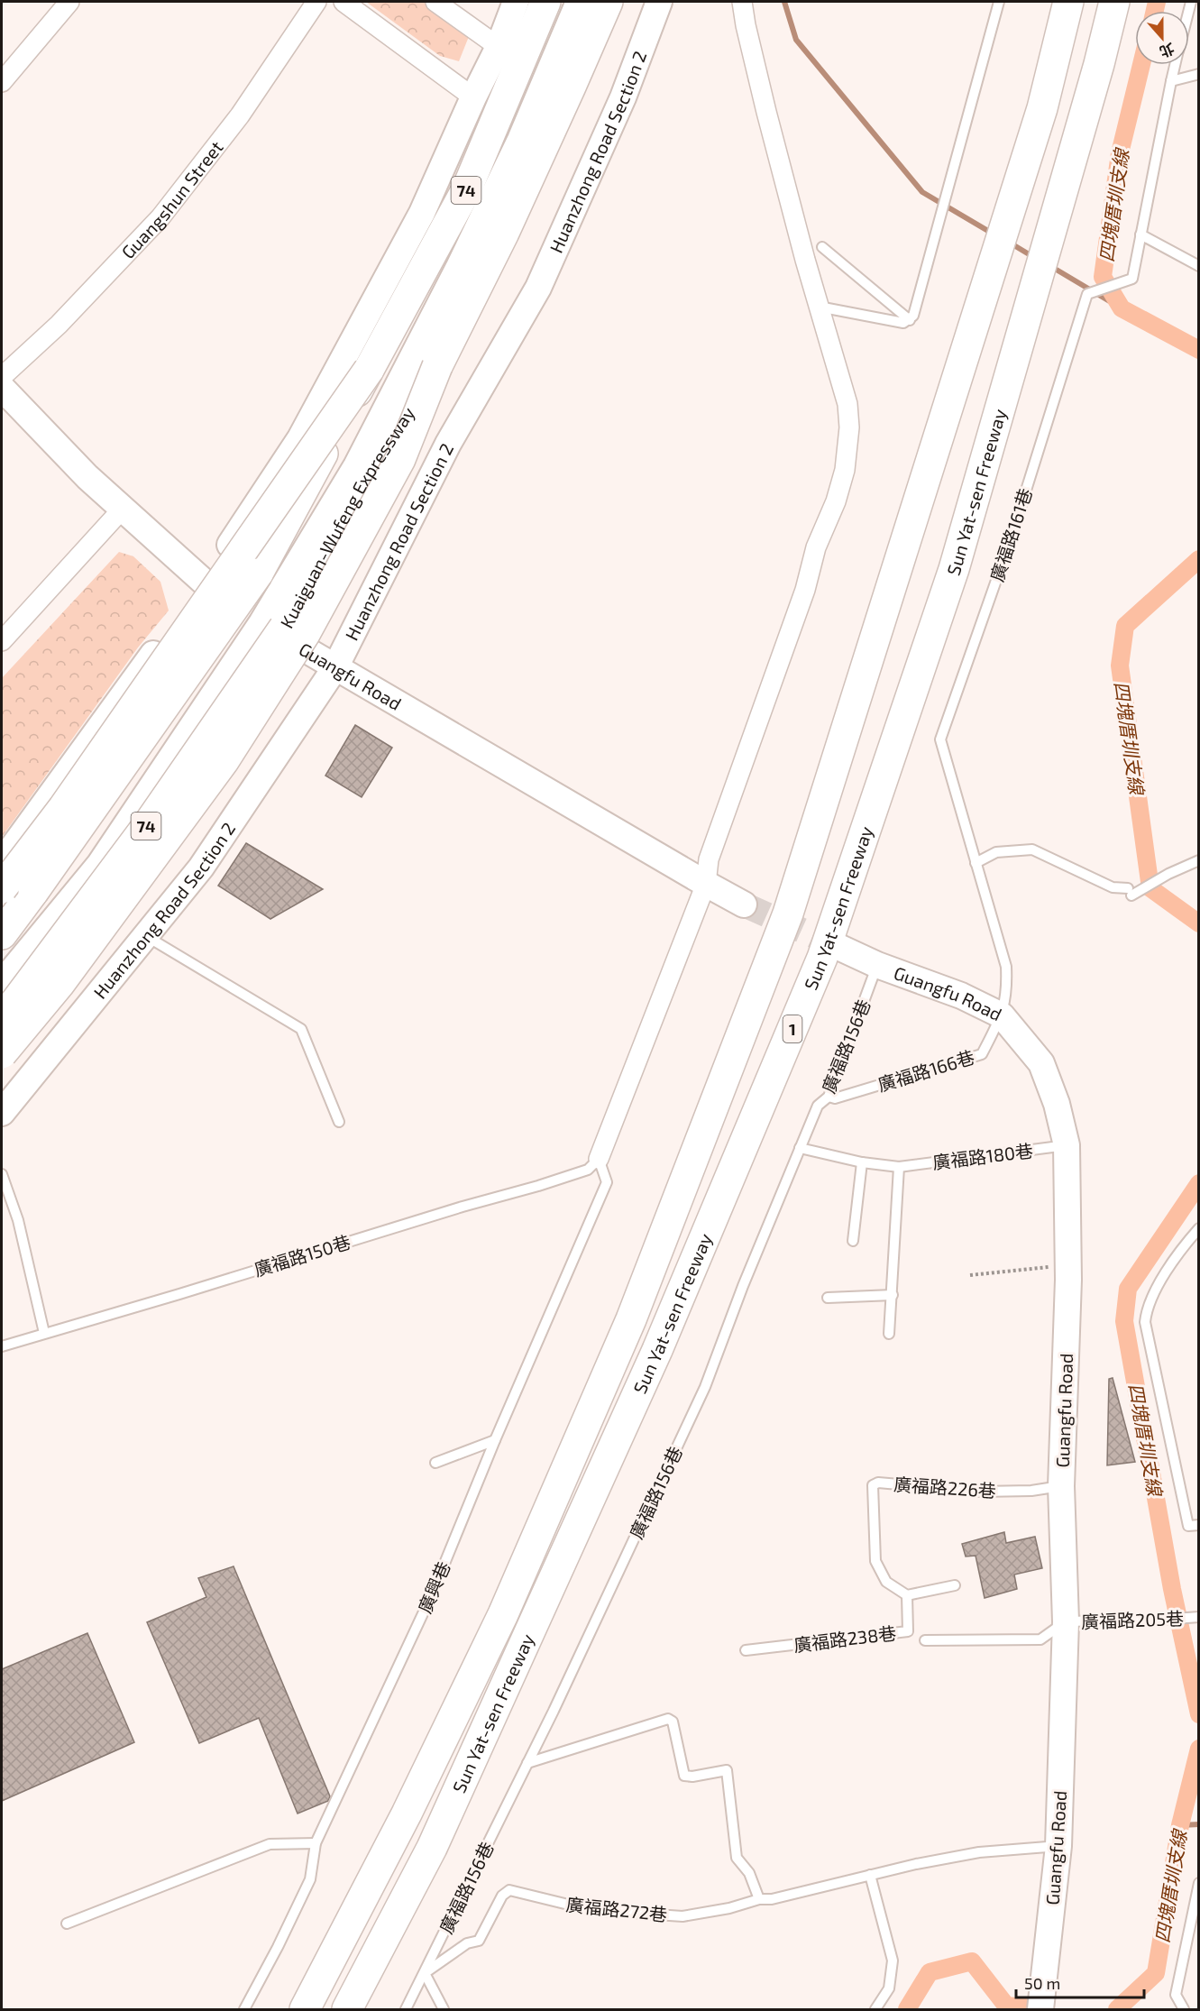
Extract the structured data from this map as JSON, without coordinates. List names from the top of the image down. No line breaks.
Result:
{"streets":{"highway":["74","Sun Yat-sen Freeway","Kuaiguan-Wufeng Expressway","1"],"street":["Huanzhong Road Section 2","Guangshun Street","Guangfu Road"],"lane":["廣福路161巷","廣福路156巷","廣福路166巷","廣福路180巷","廣福路150巷","廣福路226巷","廣興巷","廣福路205巷","廣福路238巷","廣福路272巷"]},"crossings":[["Huanzhong Road Section 2","Guangfu Road"],["廣福路161巷","Guangfu Road"],["廣福路161巷","廣福路166巷"],["Guangfu Road","廣福路156巷"],["Guangfu Road","廣福路166巷"],["Guangfu Road","廣福路180巷"],["Guangfu Road","廣福路226巷"],["Guangfu Road","廣福路205巷"],["Guangfu Road","廣福路272巷"],["廣福路156巷","廣福路166巷"],["廣福路156巷","廣福路180巷"],["廣福路156巷","廣福路272巷"],["廣福路150巷","廣興巷"],["廣福路226巷","廣福路238巷"]],"water":["四塊厝圳支線"],"scale_bar":"50 m","north":"bottom"}
